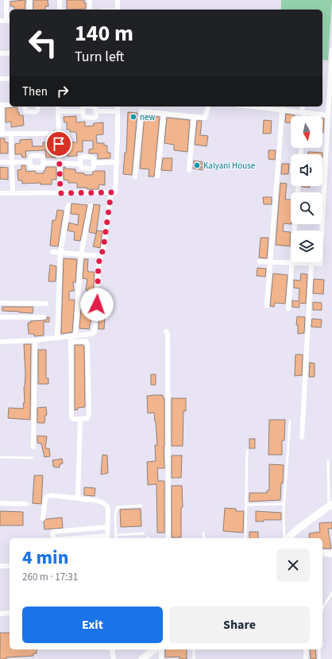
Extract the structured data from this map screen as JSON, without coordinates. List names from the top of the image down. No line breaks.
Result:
{"places":["new","Kalyani House"],"north":"bottom","page":{"turn":["140 m","Turn left"],"then":"Then","heading":["4 min","260 m · 17:31"],"buttons":["Exit","Share"]}}
